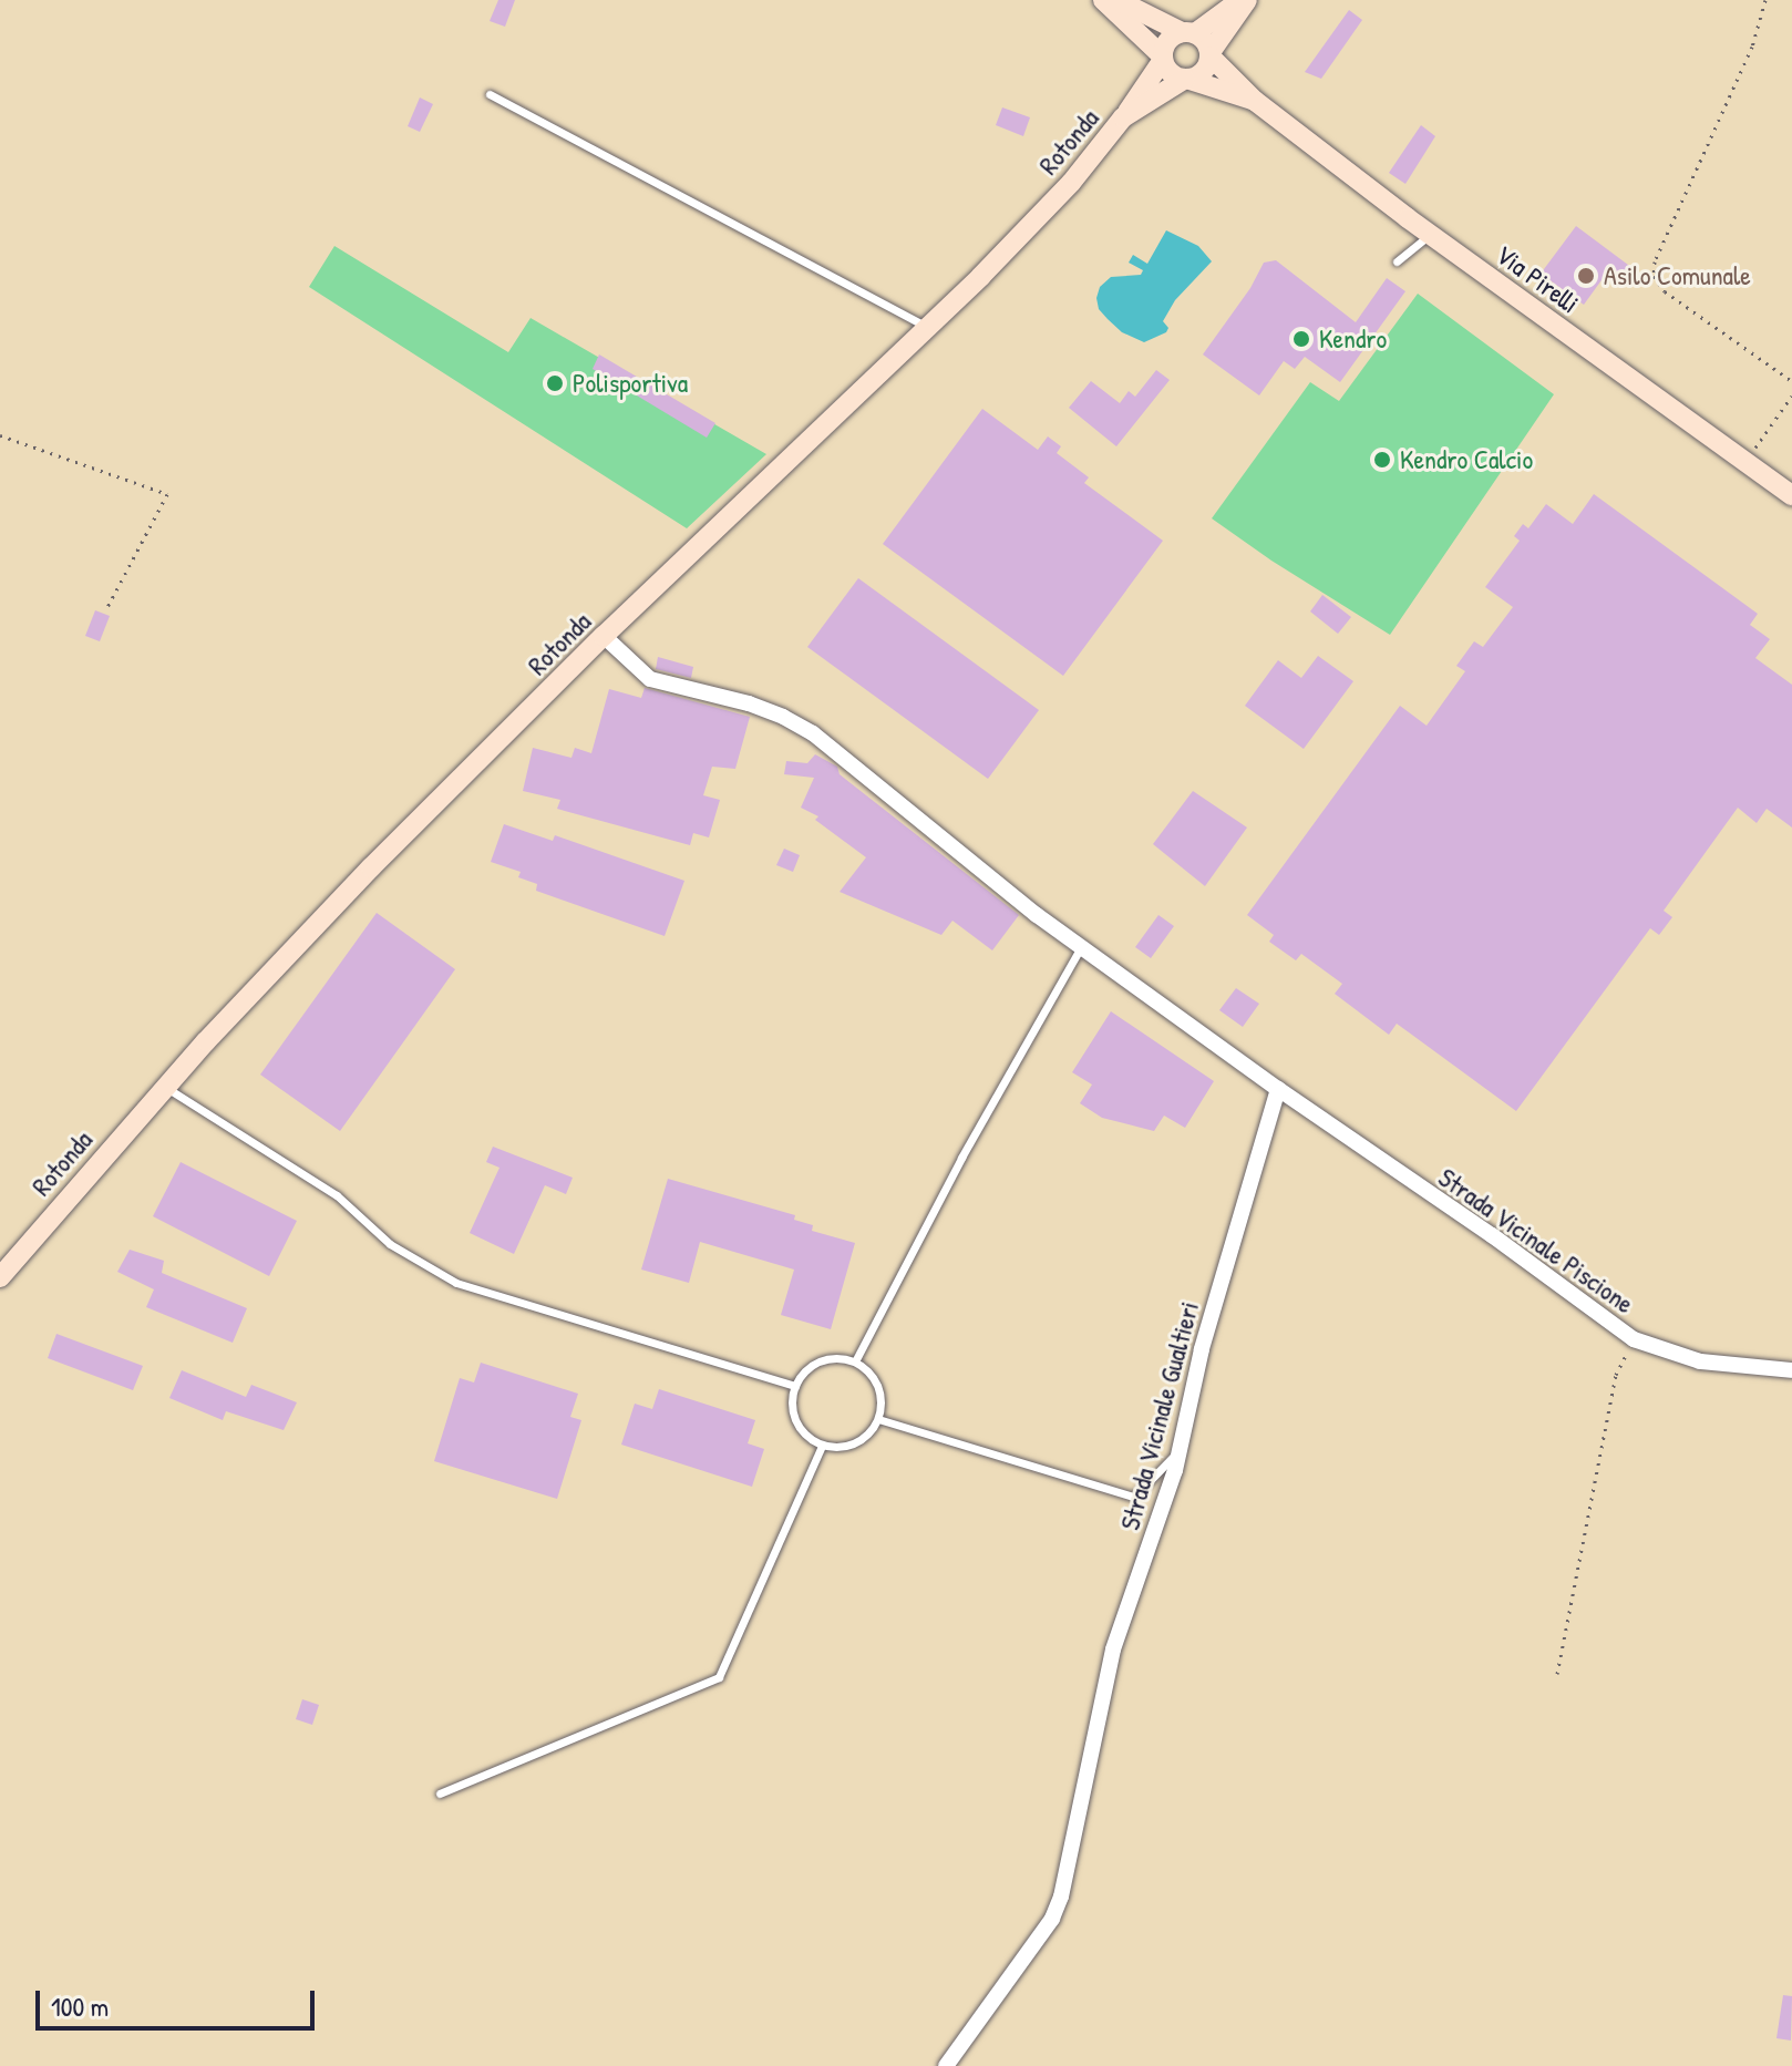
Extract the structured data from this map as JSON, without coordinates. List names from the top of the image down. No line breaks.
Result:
{"streets":{"main road":["Rotonda","Via Pirelli"],"street":["Strada Vicinale Piscione","Strada Vicinale Gualtieri"]},"crossings":[["Rotonda","Via Pirelli"],["Strada Vicinale Piscione","Strada Vicinale Gualtieri"]],"places":["Asilo Comunale","Kendro","Polisportiva","Kendro Calcio"],"scale_bar":"100 m"}
